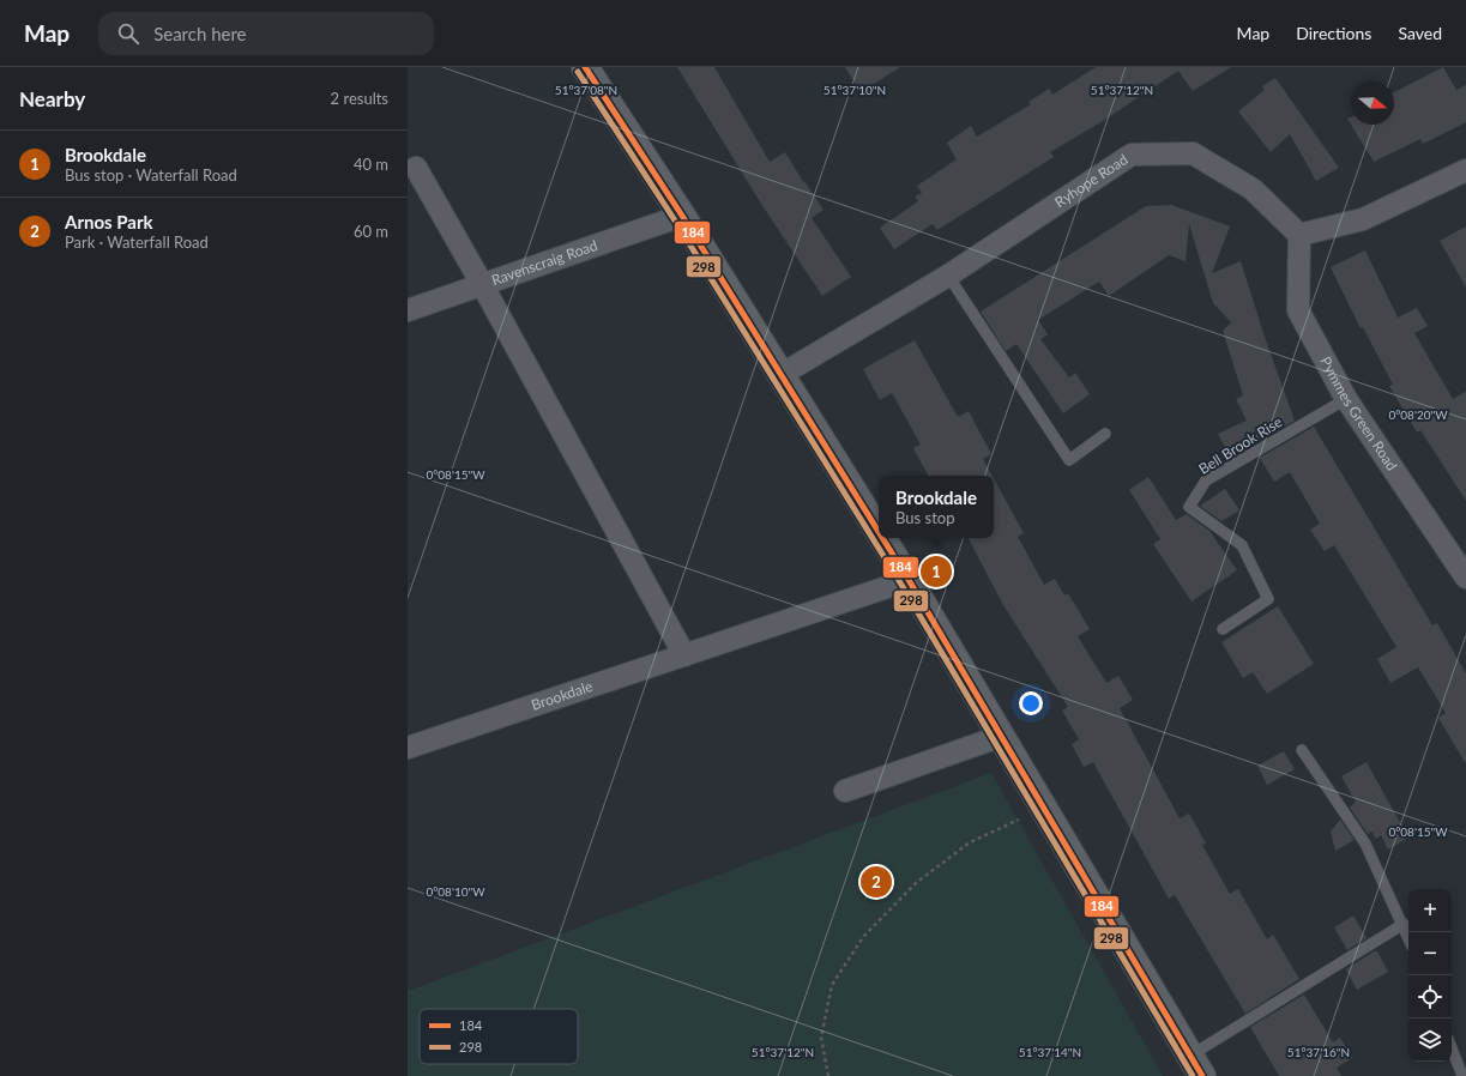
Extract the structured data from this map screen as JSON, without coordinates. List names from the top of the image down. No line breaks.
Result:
{"streets":{"street":["Ryhope Road","Ravenscraig Road","Pymmes Green Road","Brookdale"],"lane":["Bell Brook Rise"]},"crossings":[["Ryhope Road","Pymmes Green Road"],["Pymmes Green Road","Bell Brook Rise"]],"lines":["transit line 184","transit line 298"],"legend":["184","298"],"north":"right","page":{"header":"Map","search":"Search here","nav":["Map","Directions","Saved"],"heading":["Nearby","2 results"],"list":[{"mark":"1","name":"Brookdale","note":"Bus stop · Waterfall Road","value":"40 m"},{"mark":"2","name":"Arnos Park","note":"Park · Waterfall Road","value":"60 m"}],"popup":["Brookdale","Bus stop"],"pins":["1","2"],"map_buttons":["+","−"]},"coordinates":["51°37'08\"N","51°37'10\"N","51°37'12\"N","0°08'20\"W","0°08'15\"W","0°08'10\"W","51°37'14\"N","51°37'16\"N"]}
